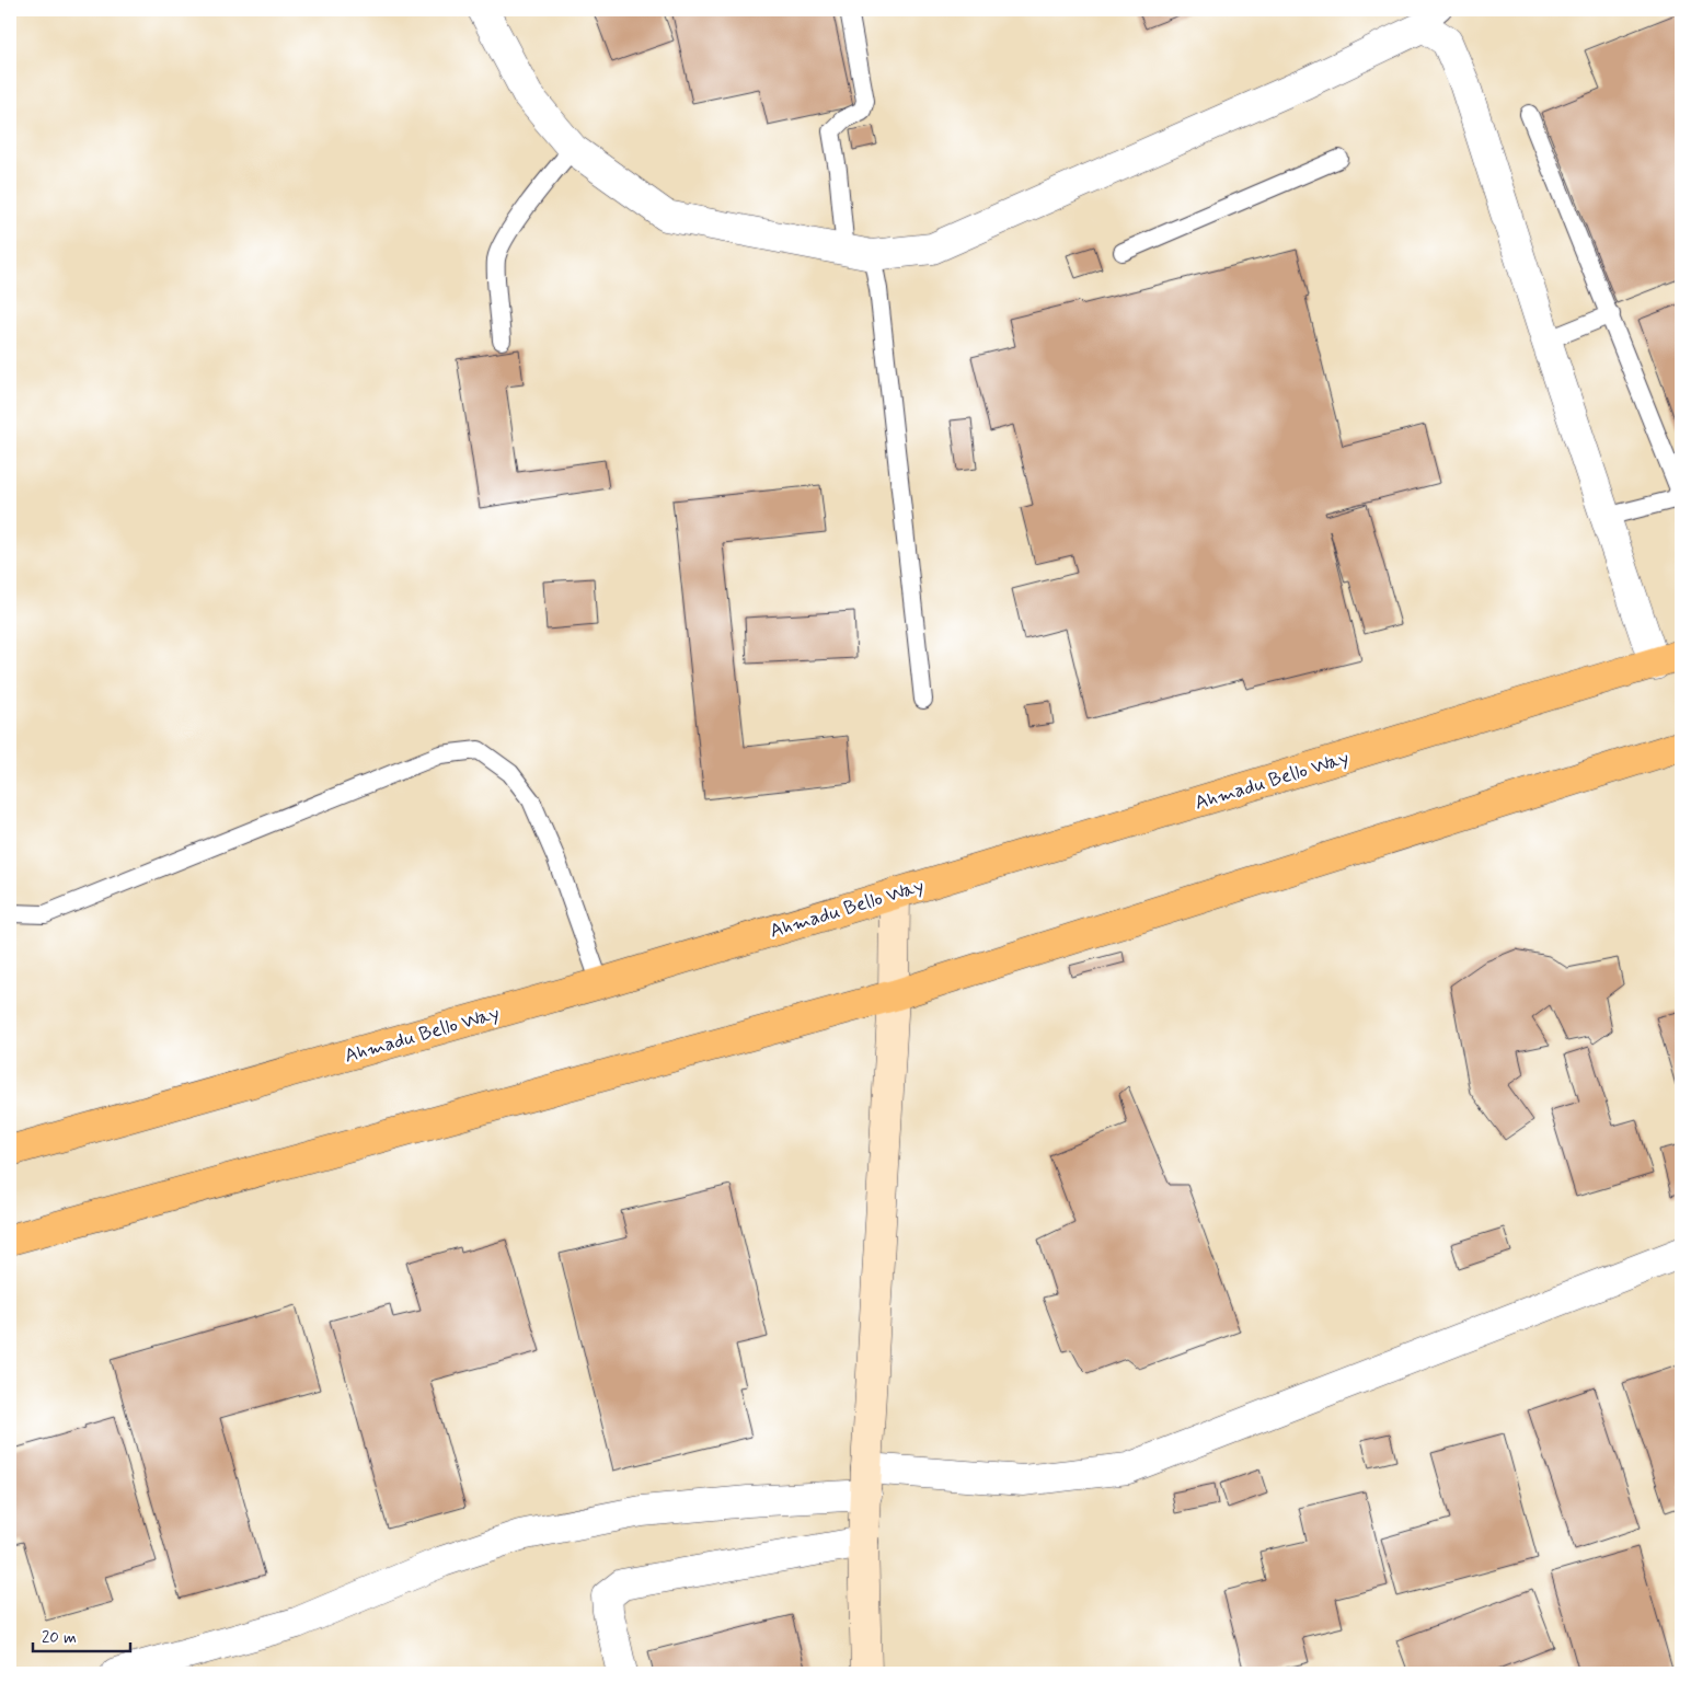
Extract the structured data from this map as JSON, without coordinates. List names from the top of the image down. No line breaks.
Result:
{"streets":{"main road":["Ahmadu Bello Way"]},"scale_bar":"20 m"}
